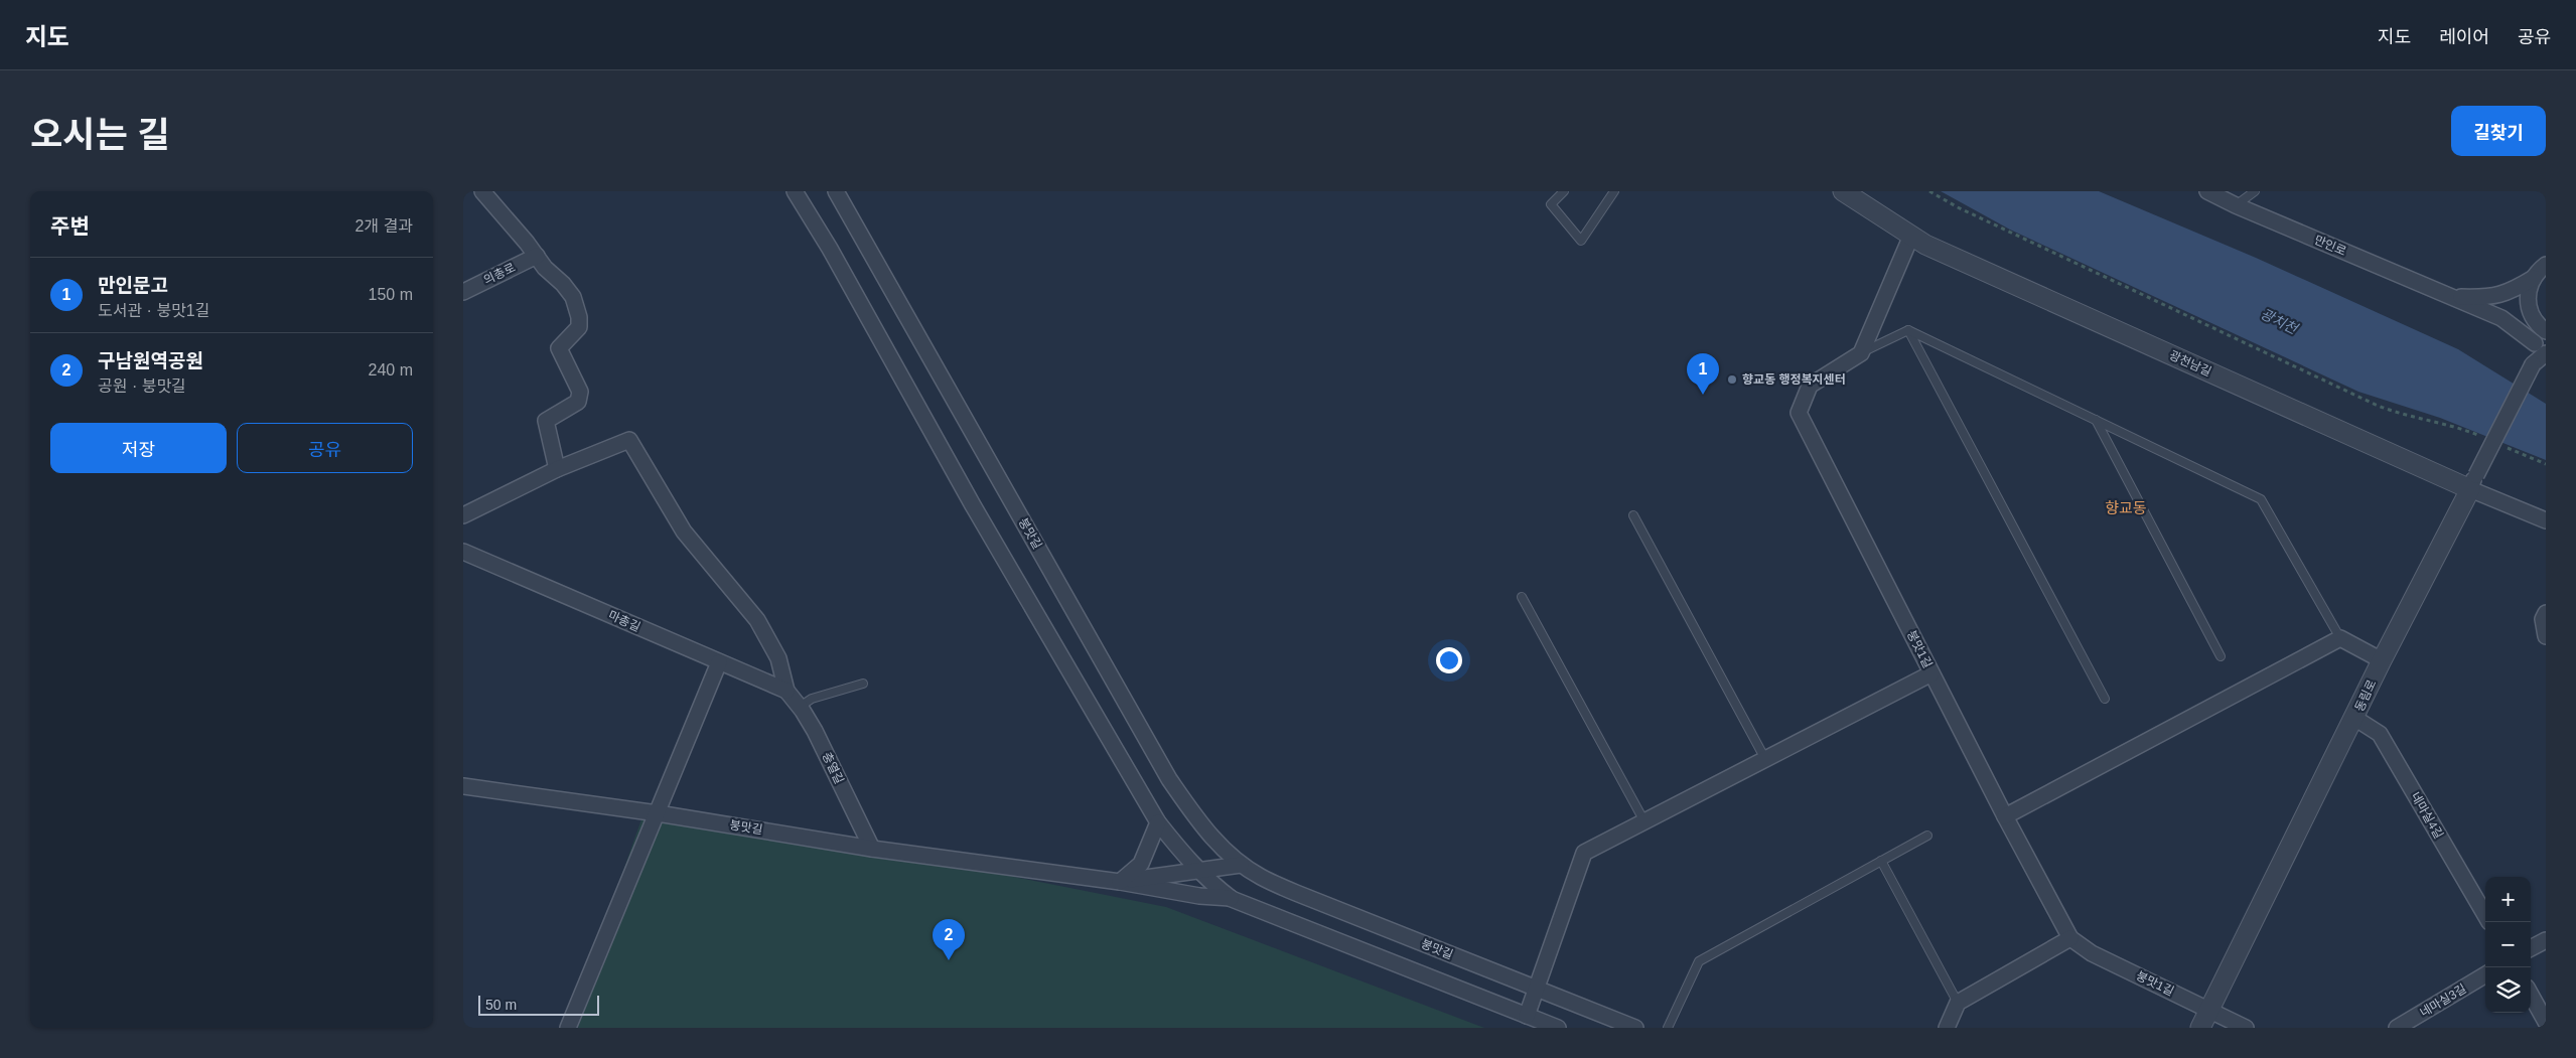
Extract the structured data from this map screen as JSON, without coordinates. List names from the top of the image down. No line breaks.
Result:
{"streets":{"street":["만인로","의총로","광천남길","붕맛길","마총길","붕맛1길","동림로","충열길","네마실4길","네마실3길"]},"crossings":[["광천남길","동림로"],["붕맛길","충열길"],["마총길","충열길"],["붕맛1길","동림로"],["동림로","네마실4길"]],"districts":["향교동"],"water":["광치천"],"places":["향교동 행정복지센터"],"scale_bar":"50 m","page":{"header":"지도","nav":["지도","레이어","공유"],"title":"오시는 길","buttons":["길찾기",["저장","공유"]],"heading":["주변","2개 결과"],"list":[{"mark":"1","name":"만인문고","note":"도서관 · 붕맛1길","value":"150 m"},{"mark":"2","name":"구남원역공원","note":"공원 · 붕맛길","value":"240 m"}],"pins":["1","2"],"map_buttons":["+","−"],"scale":"50 m"}}
